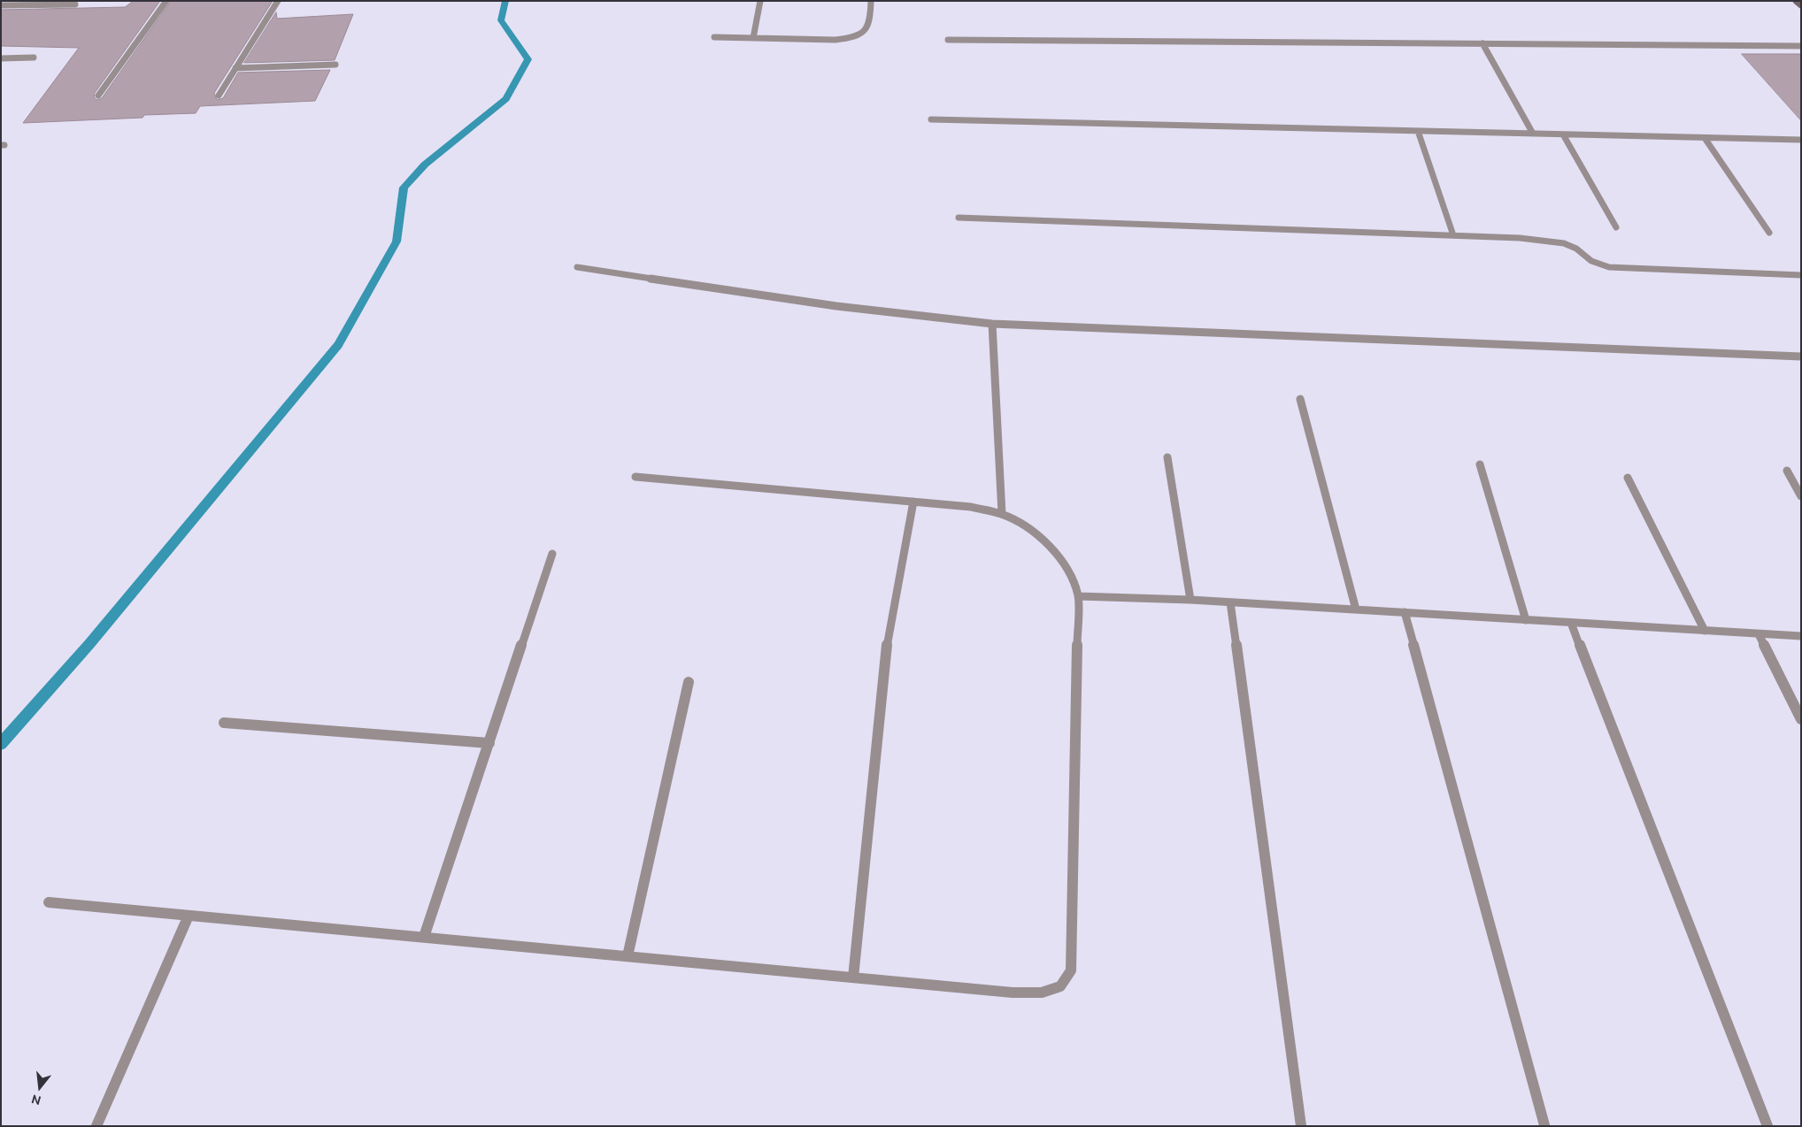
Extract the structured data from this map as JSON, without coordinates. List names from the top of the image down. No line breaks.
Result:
{"north":"bottom"}
